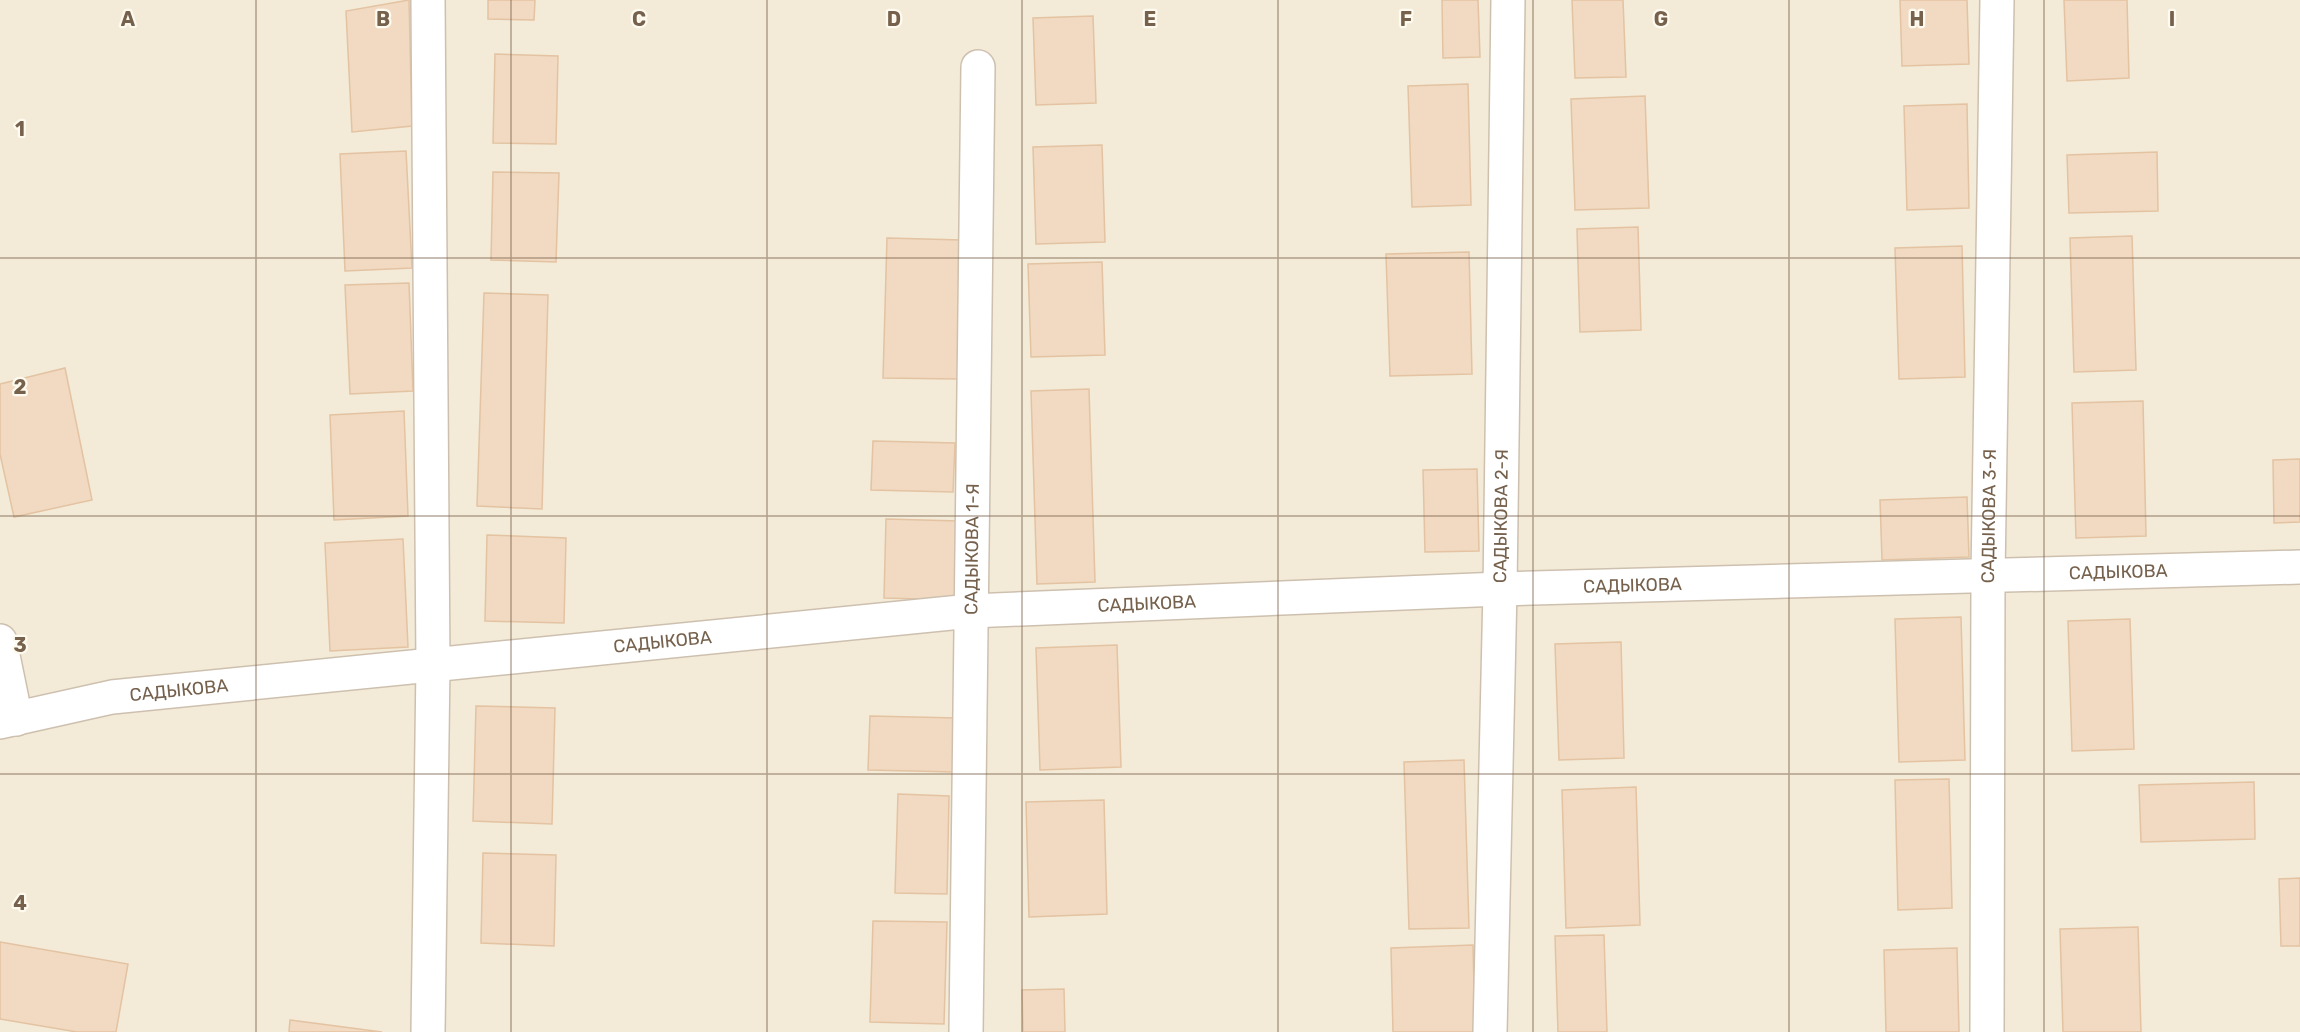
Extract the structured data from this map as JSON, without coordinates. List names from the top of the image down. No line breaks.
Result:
{"streets":{"street":["САДЫКОВА 2-Я","САДЫКОВА 3-Я","САДЫКОВА 1-Я","САДЫКОВА"]},"crossings":[["САДЫКОВА 2-Я","САДЫКОВА"],["САДЫКОВА 3-Я","САДЫКОВА"],["САДЫКОВА 1-Я","САДЫКОВА"]],"grid":{"columns":["A","B","C","D","E","F","G","H","I"],"rows":["1","2","3","4"]}}
